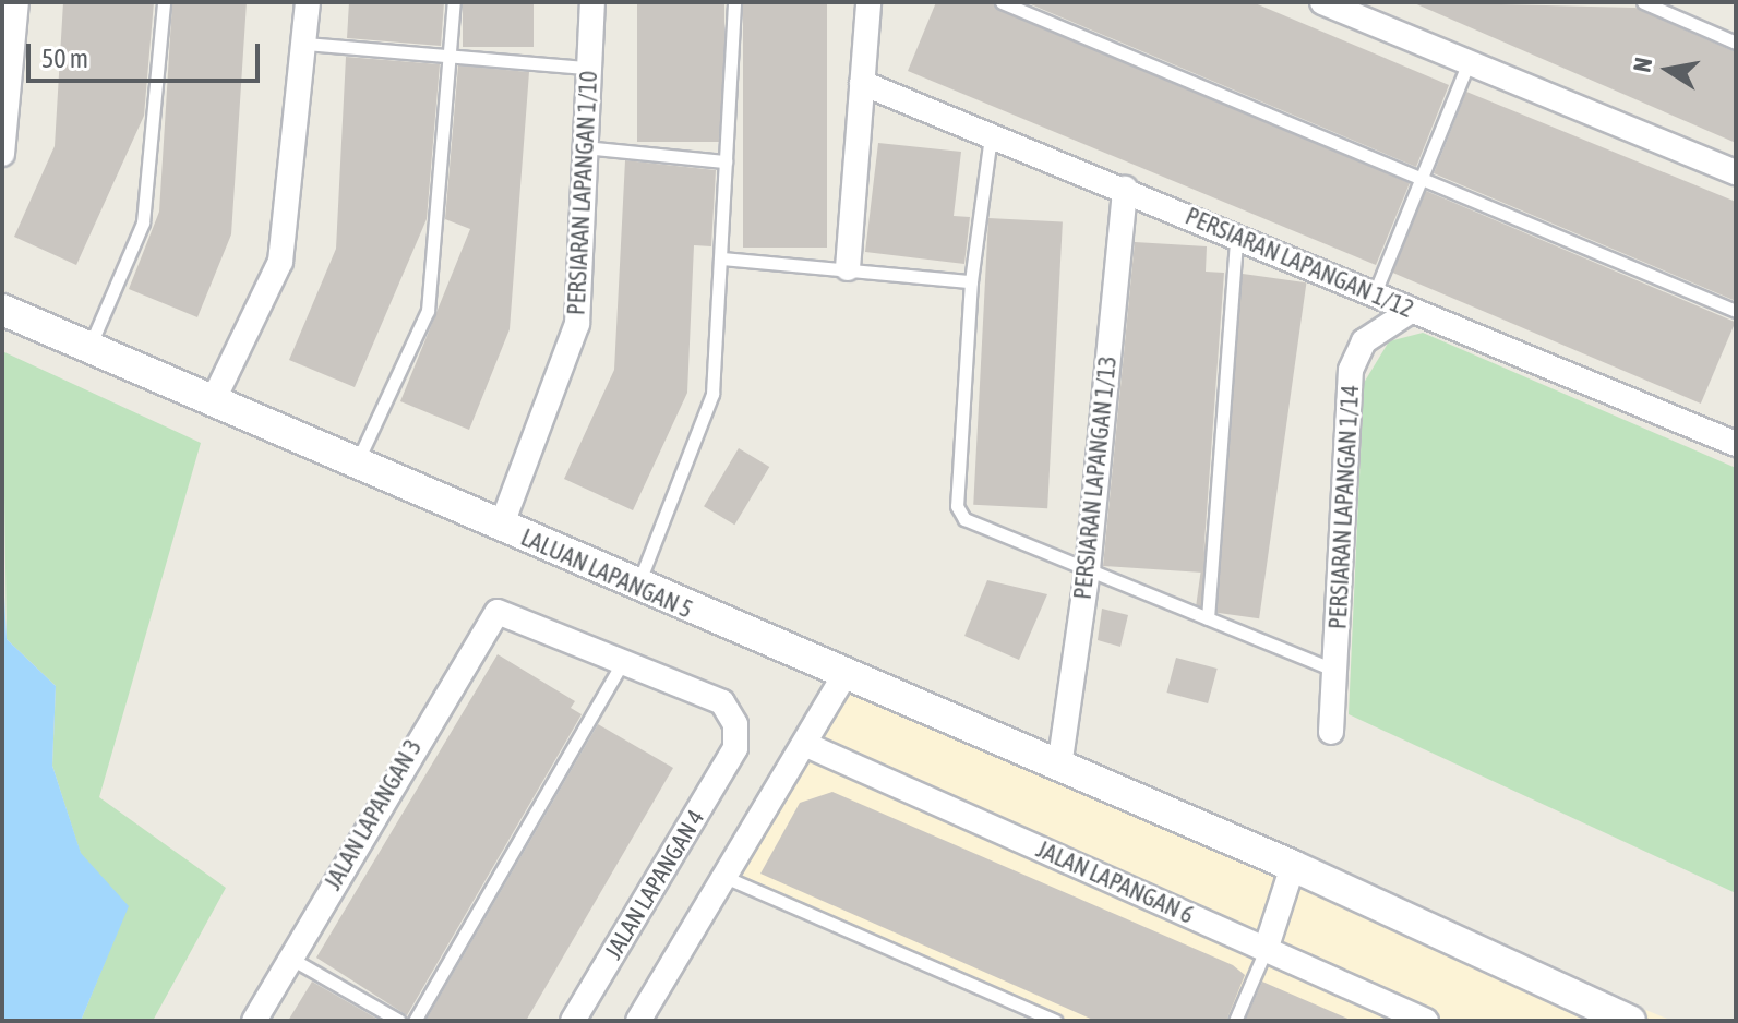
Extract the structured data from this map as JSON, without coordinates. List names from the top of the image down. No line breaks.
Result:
{"streets":{"street":["PERSIARAN LAPANGAN 1/10","PERSIARAN LAPANGAN 1/12","PERSIARAN LAPANGAN 1/13","PERSIARAN LAPANGAN 1/14","LALUAN LAPANGAN 5","JALAN LAPANGAN 3","JALAN LAPANGAN 6","JALAN LAPANGAN 4"]},"crossings":[["PERSIARAN LAPANGAN 1/10","LALUAN LAPANGAN 5"],["PERSIARAN LAPANGAN 1/12","PERSIARAN LAPANGAN 1/13"],["PERSIARAN LAPANGAN 1/12","PERSIARAN LAPANGAN 1/14"],["PERSIARAN LAPANGAN 1/13","LALUAN LAPANGAN 5"],["JALAN LAPANGAN 3","JALAN LAPANGAN 4"]],"scale_bar":"50 m","north":"left"}
